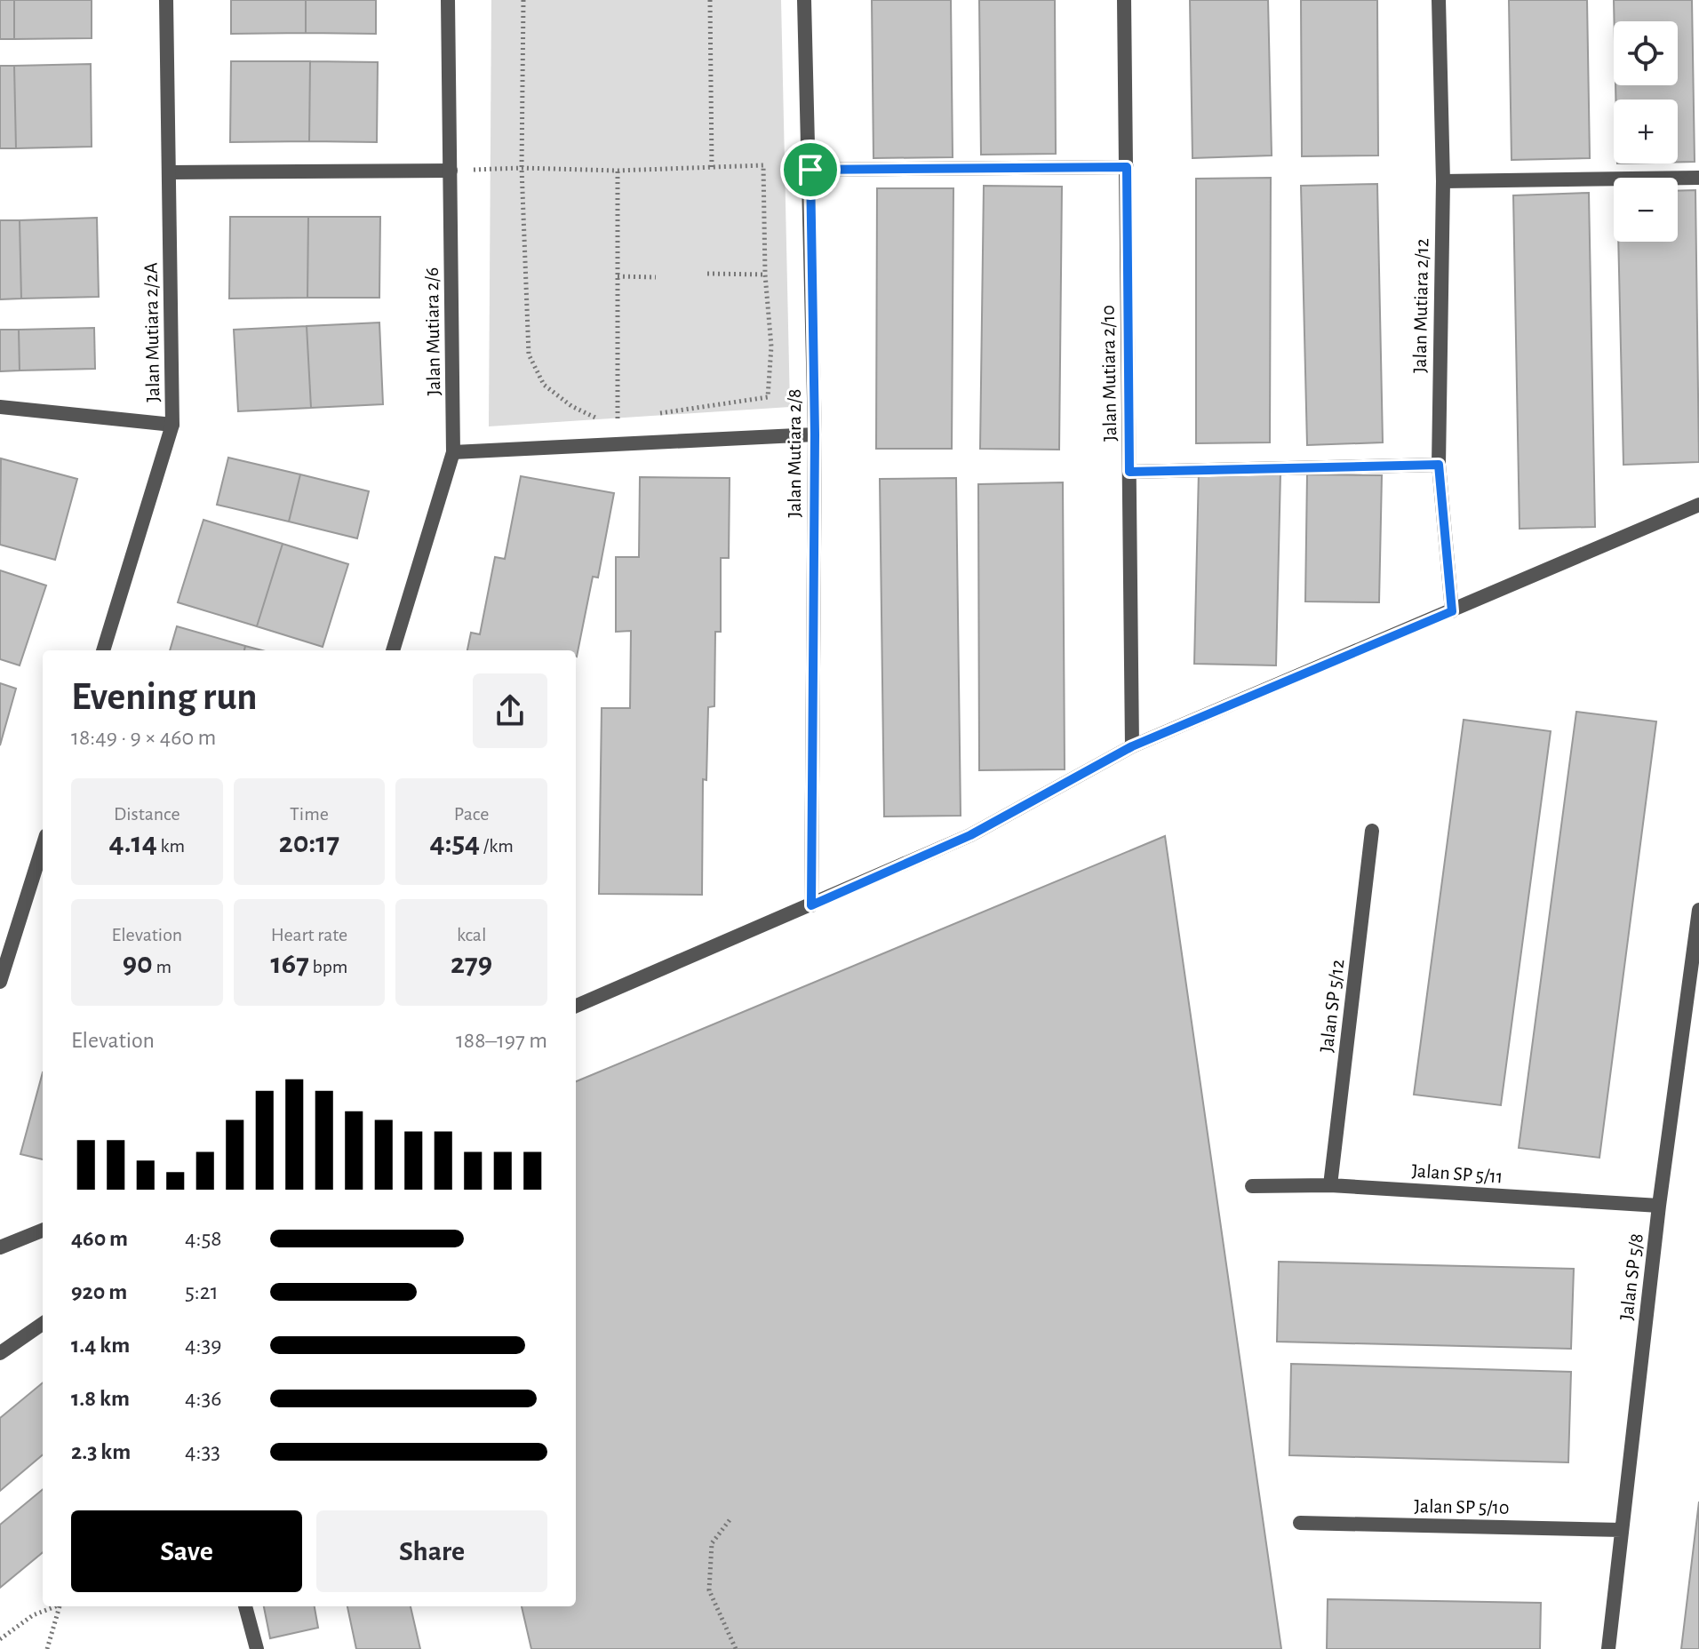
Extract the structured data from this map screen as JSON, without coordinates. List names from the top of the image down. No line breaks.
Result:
{"streets":{"street":["Jalan Mutiara 2/12","Jalan Mutiara 2/6","Jalan Mutiara 2/2A","Jalan Mutiara 2/10","Jalan Mutiara 2/8","Jalan SP 5/12","Jalan SP 5/11","Jalan SP 5/8","Jalan SP 5/10"]},"crossings":[["Jalan SP 5/12","Jalan SP 5/11"],["Jalan SP 5/11","Jalan SP 5/8"],["Jalan SP 5/8","Jalan SP 5/10"]],"page":{"map_buttons":["+","−"],"heading":["Evening run","18:49 · 9 × 460 m"],"stats":[["Distance","4.14 km"],["Time","20:17"],["Pace","4:54 /km"],["Elevation","90 m"],["Heart rate","167 bpm"],["kcal","279"]],"chart":["Elevation","188–197 m"],"list":[{"name":"460 m","note":"4:58"},{"name":"920 m","note":"5:21"},{"name":"1.4 km","note":"4:39"},{"name":"1.8 km","note":"4:36"},{"name":"2.3 km","note":"4:33"}],"buttons":["Save","Share"]}}
